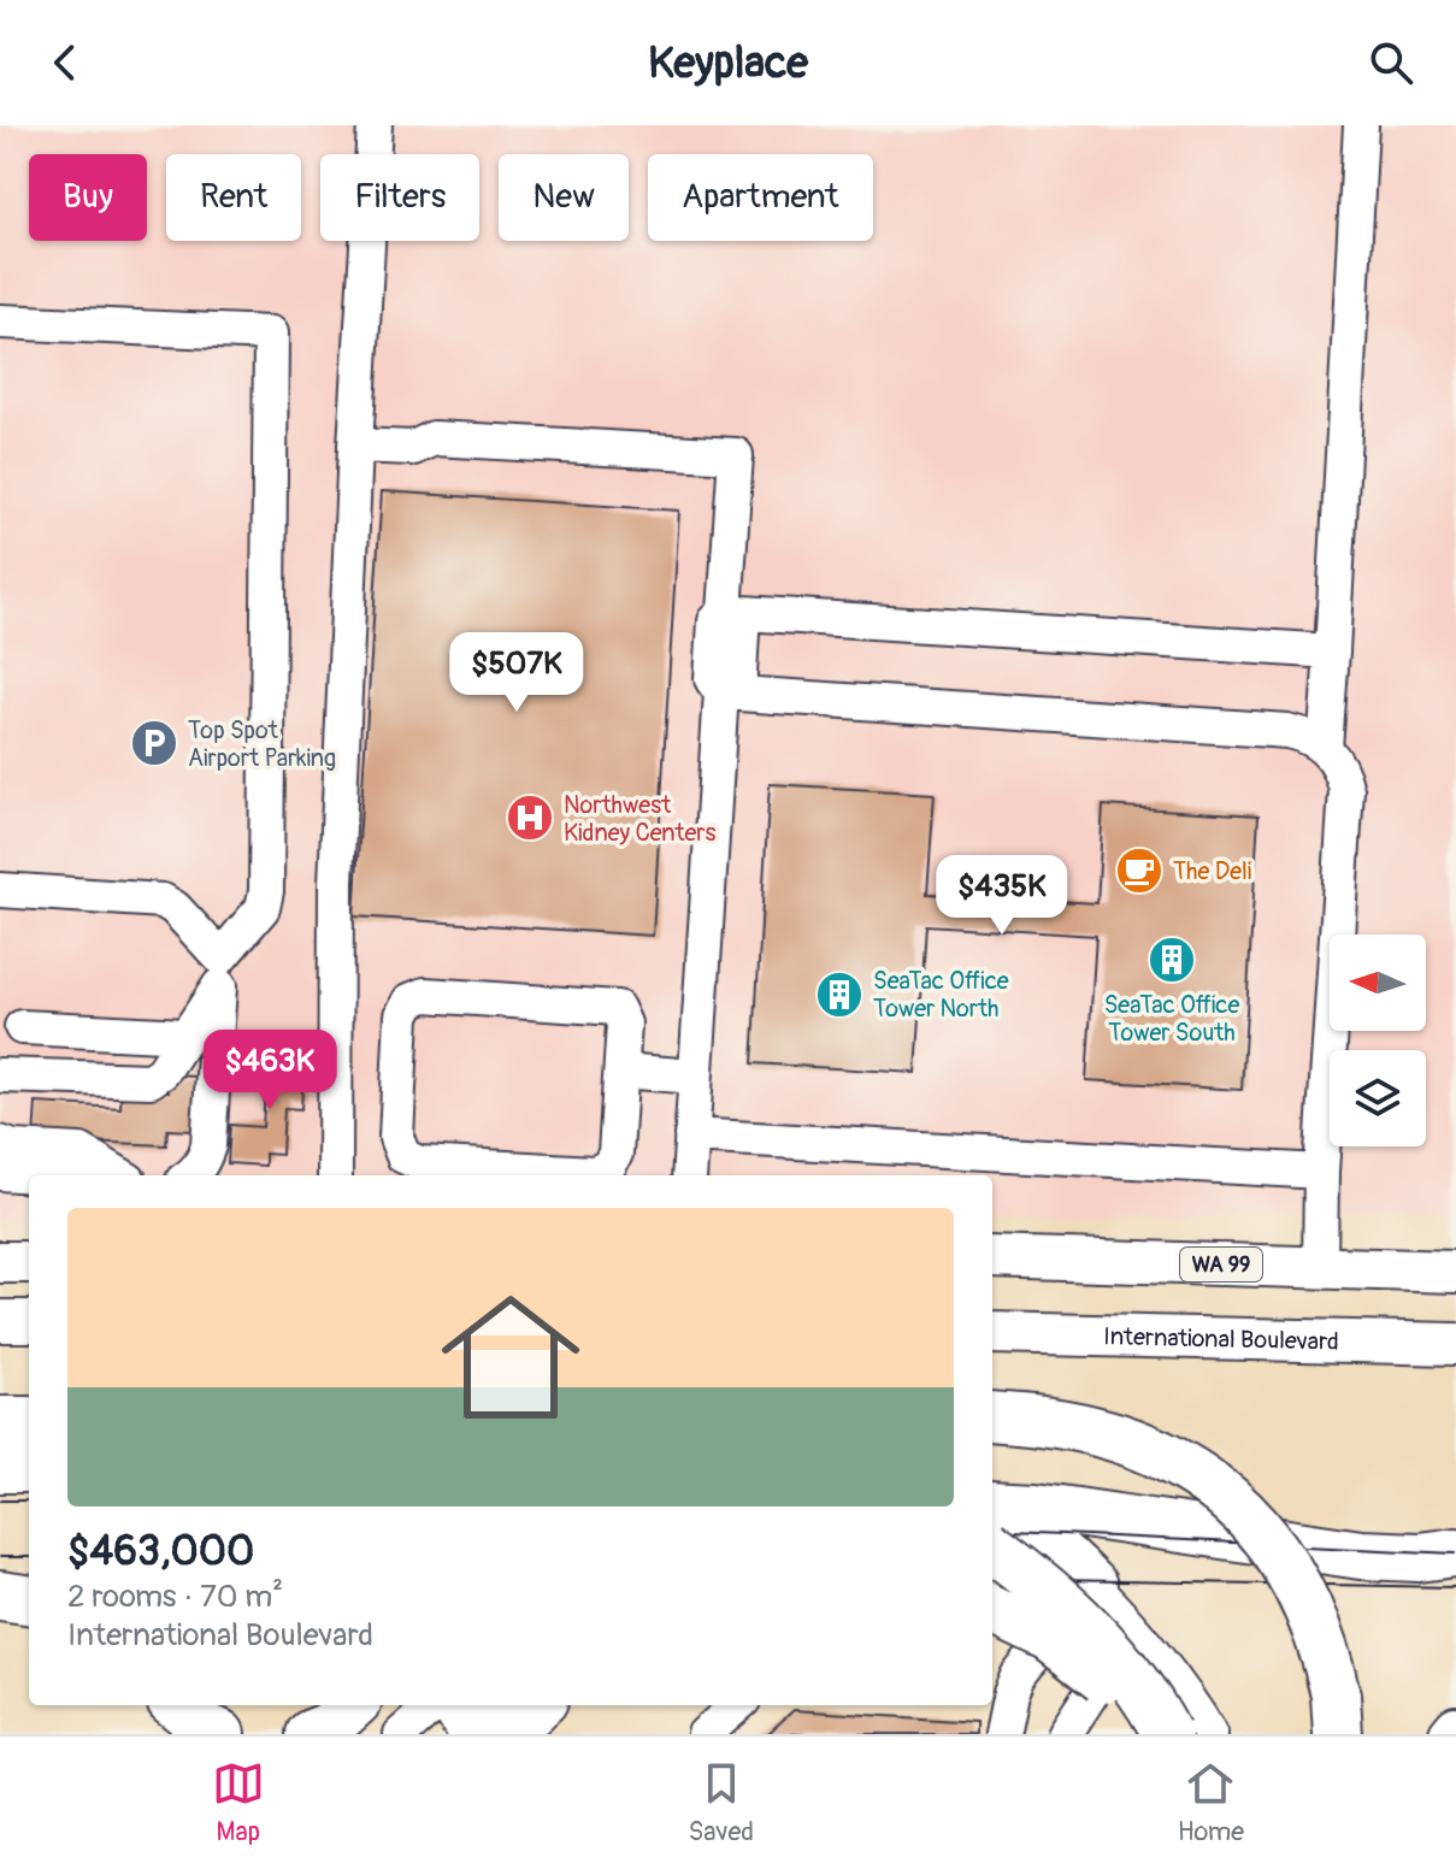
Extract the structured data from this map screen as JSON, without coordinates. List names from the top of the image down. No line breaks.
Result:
{"streets":{"main road":["WA 99","International Boulevard"]},"places":{"parking":["Top Spot Airport Parking"],"hospital":["Northwest Kidney Centers"],"cafe":["The Deli"],"building":["SeaTac Office Tower South","SeaTac Office Tower North"]},"north":"left","page":{"header":"Keyplace","chip":["Buy","Rent","Filters","New","Apartment"],"price":["$507K","$435K","$463K"],"list":[{"name":"$463,000","note":"2 rooms · 70 m² · International Boulevard"}],"tabs":["Map","Saved","Home"]}}
